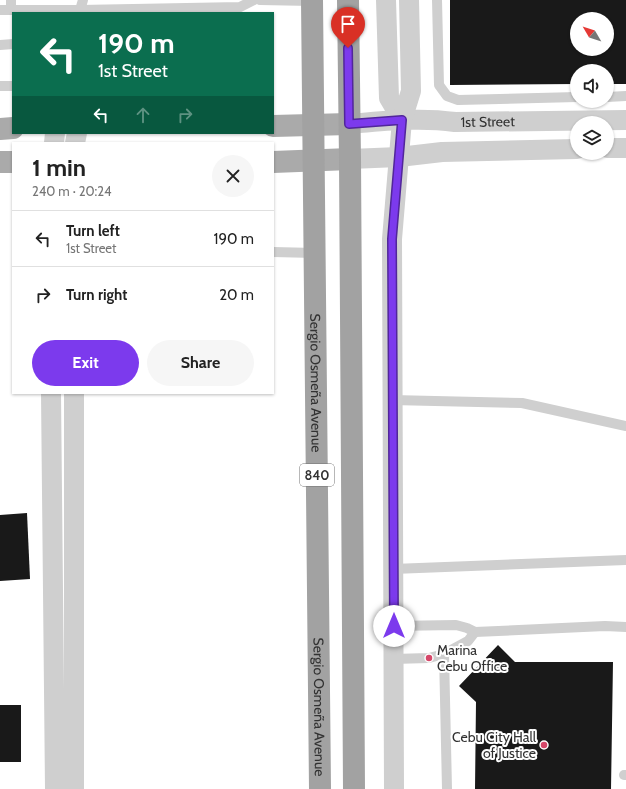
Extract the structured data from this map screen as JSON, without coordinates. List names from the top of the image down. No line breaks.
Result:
{"streets":{"highway":["Sergio Osmeña Avenue","840"],"street":["1st Street"]},"crossings":[["1st Street","840"]],"places":["Marina Cebu Office","Cebu City Hall of Justice"],"north":"top left","page":{"turn":["190 m","1st Street"],"heading":["1 min","240 m · 20:24"],"list":[{"name":"Turn left","note":"1st Street","value":"190 m"},{"name":"Turn right","value":"20 m"}],"buttons":["Exit","Share"]}}
